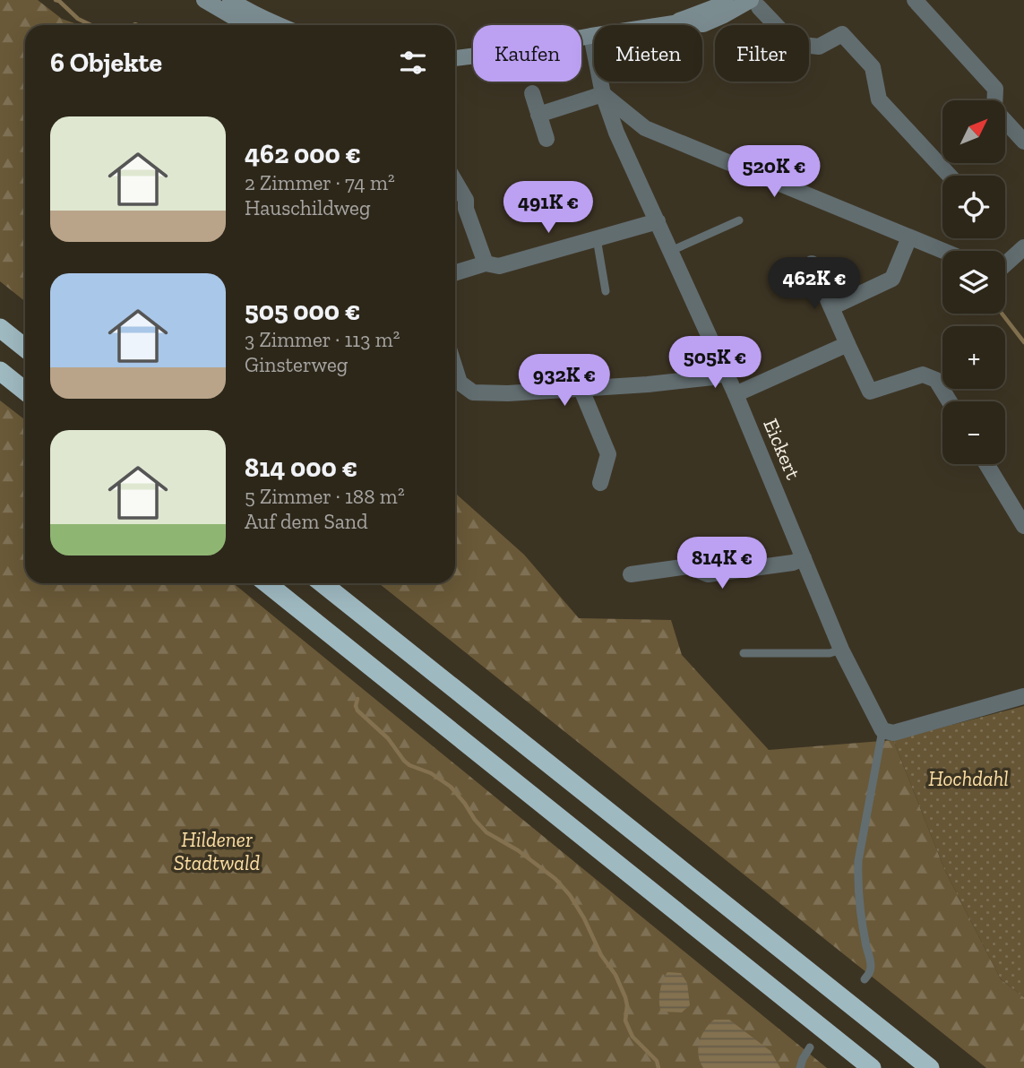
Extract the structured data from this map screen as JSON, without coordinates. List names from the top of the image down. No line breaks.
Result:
{"streets":{"street":["Eickert"]},"parks":["Hochdahl","Hildener Stadtwald"],"north":"top right","page":{"chip":["Kaufen","Mieten","Filter"],"heading":"6 Objekte","map_buttons":["+","−"],"list":[{"name":"462 000 €","note":"2 Zimmer · 74 m² · Hauschildweg"},{"name":"505 000 €","note":"3 Zimmer · 113 m² · Ginsterweg"},{"name":"814 000 €","note":"5 Zimmer · 188 m² · Auf dem Sand"}],"price":["520K €","491K €","462K €","505K €","932K €","814K €"]}}
